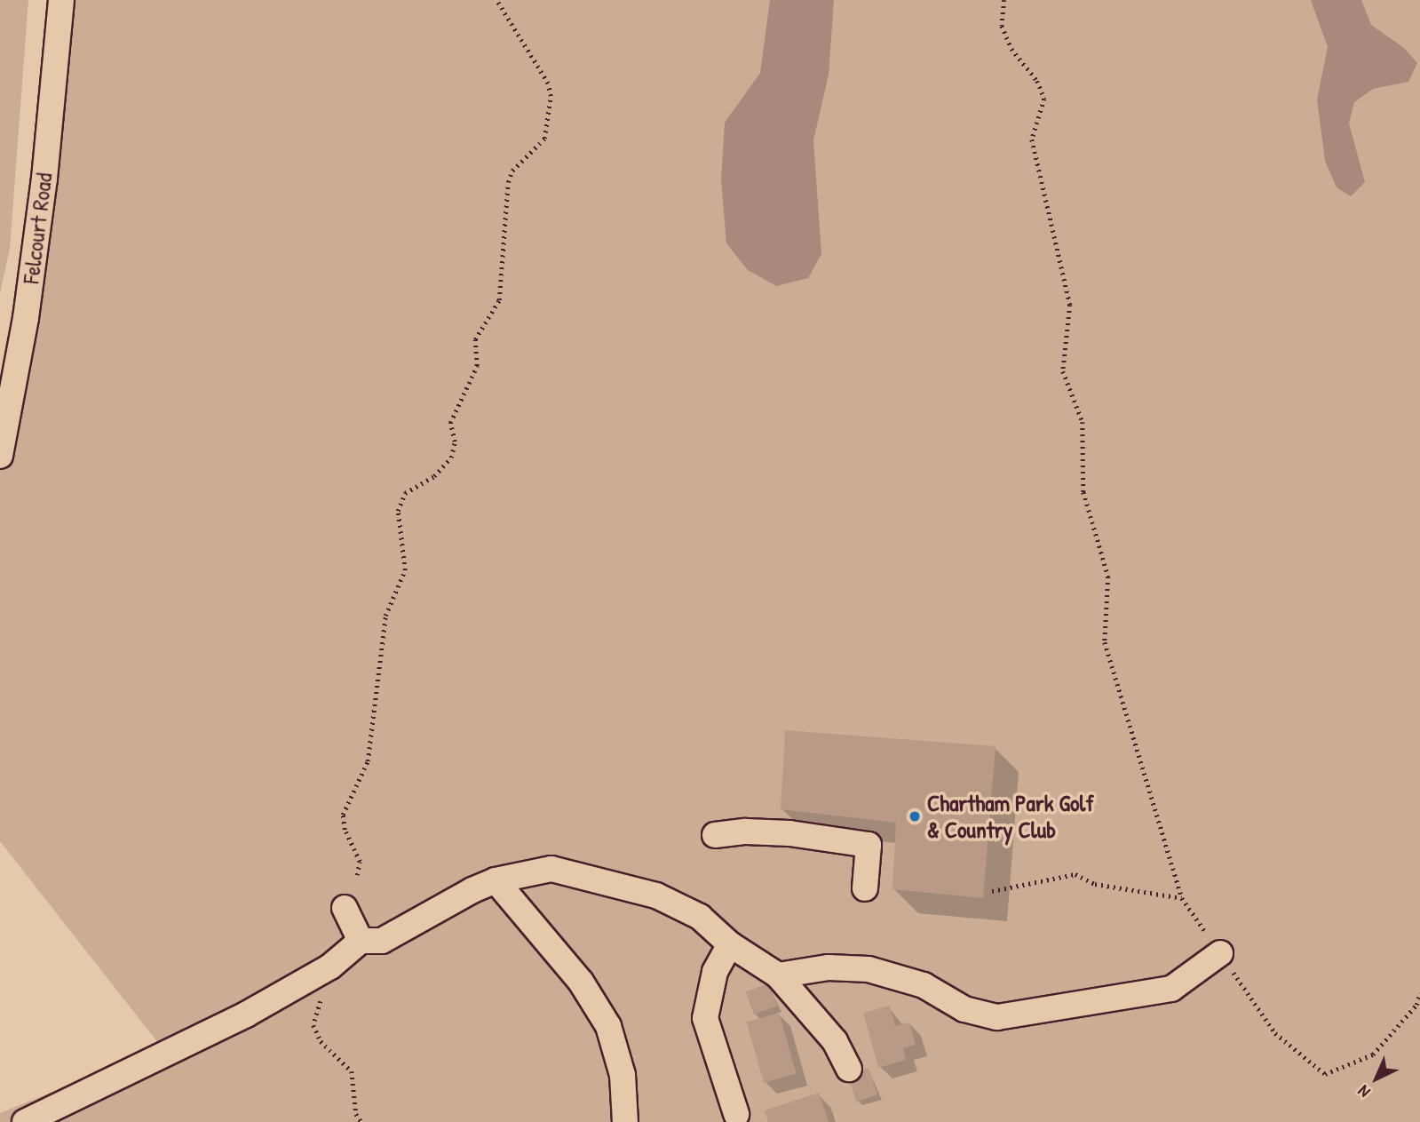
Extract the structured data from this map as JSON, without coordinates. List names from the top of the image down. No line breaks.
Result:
{"streets":{"street":["Felcourt Road"]},"places":["Chartham Park Golf & Country Club"],"north":"bottom left"}
